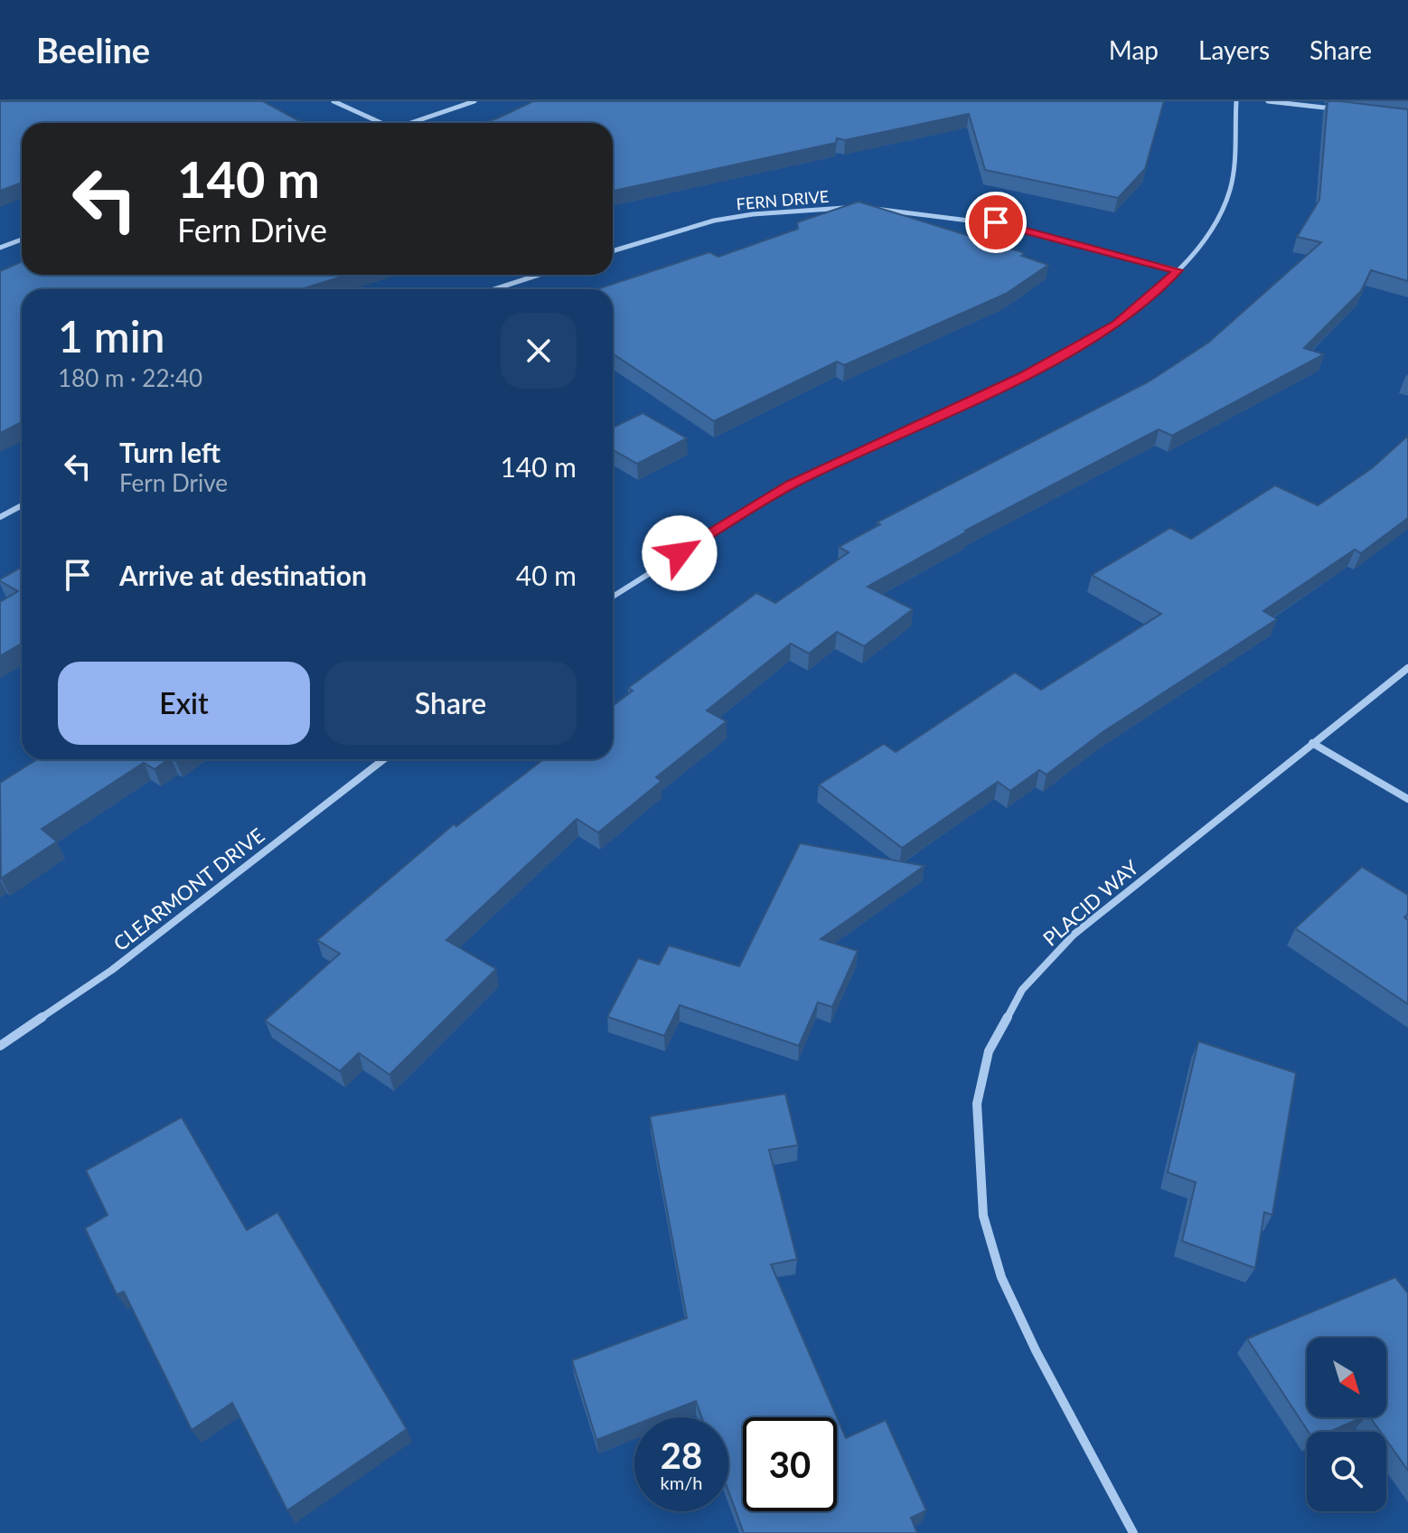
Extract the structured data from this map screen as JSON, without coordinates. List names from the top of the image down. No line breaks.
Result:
{"streets":{"street":["FERN DRIVE","CLEARMONT DRIVE","PLACID WAY"]},"north":"bottom right","page":{"header":"Beeline","nav":["Map","Layers","Share"],"turn":["140 m","Fern Drive"],"heading":["1 min","180 m · 22:40"],"list":[{"name":"Turn left","note":"Fern Drive","value":"140 m"},{"name":"Arrive at destination","value":"40 m"}],"buttons":["Exit","Share"],"speed":"28 km/h","limit":"30"}}
